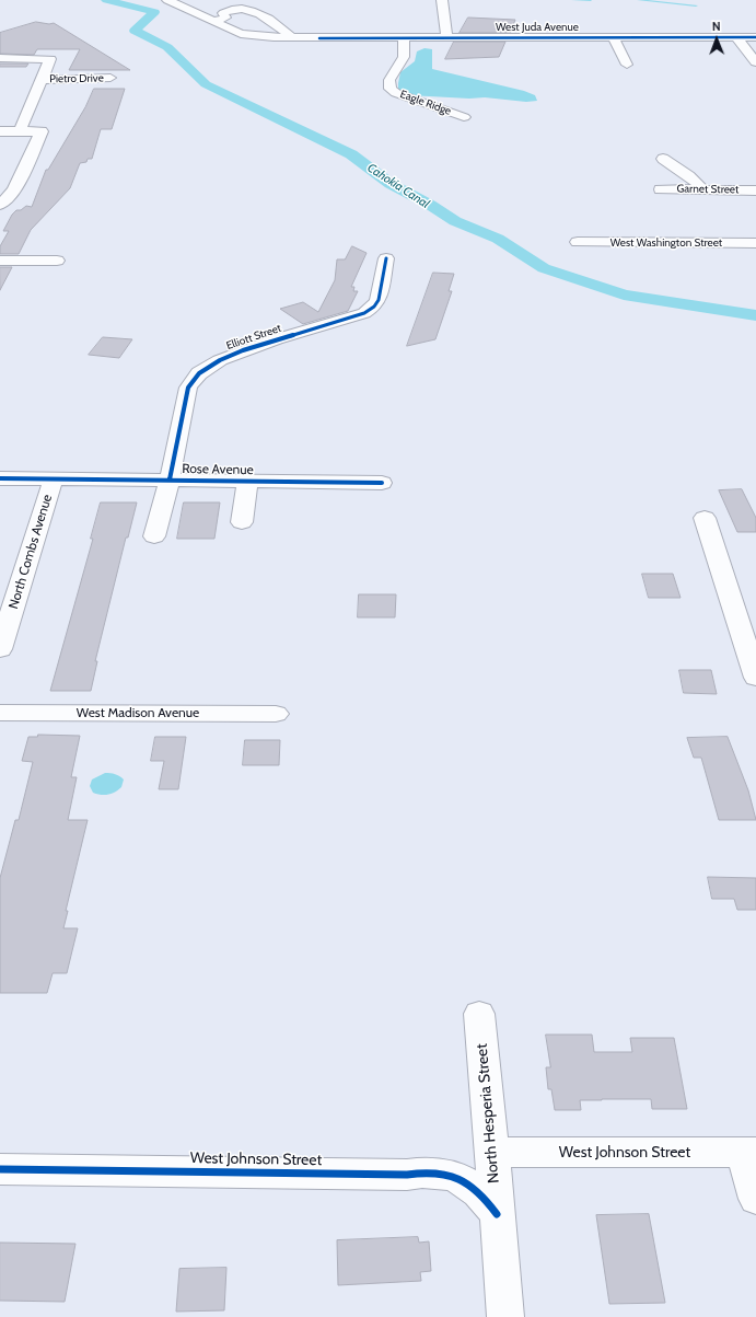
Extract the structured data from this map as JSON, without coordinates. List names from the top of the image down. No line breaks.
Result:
{"streets":{"street":["West Juda Avenue","Pietro Drive","Eagle Ridge","Garnet Street","West Washington Street","Elliott Street","Rose Avenue","North Combs Avenue","West Madison Avenue","North Hesperia Street","West Johnson Street"]},"crossings":[["West Juda Avenue","Eagle Ridge"],["Elliott Street","Rose Avenue"],["Rose Avenue","North Combs Avenue"],["North Hesperia Street","West Johnson Street"]],"water":["Cahokia Canal"],"north":"top"}
